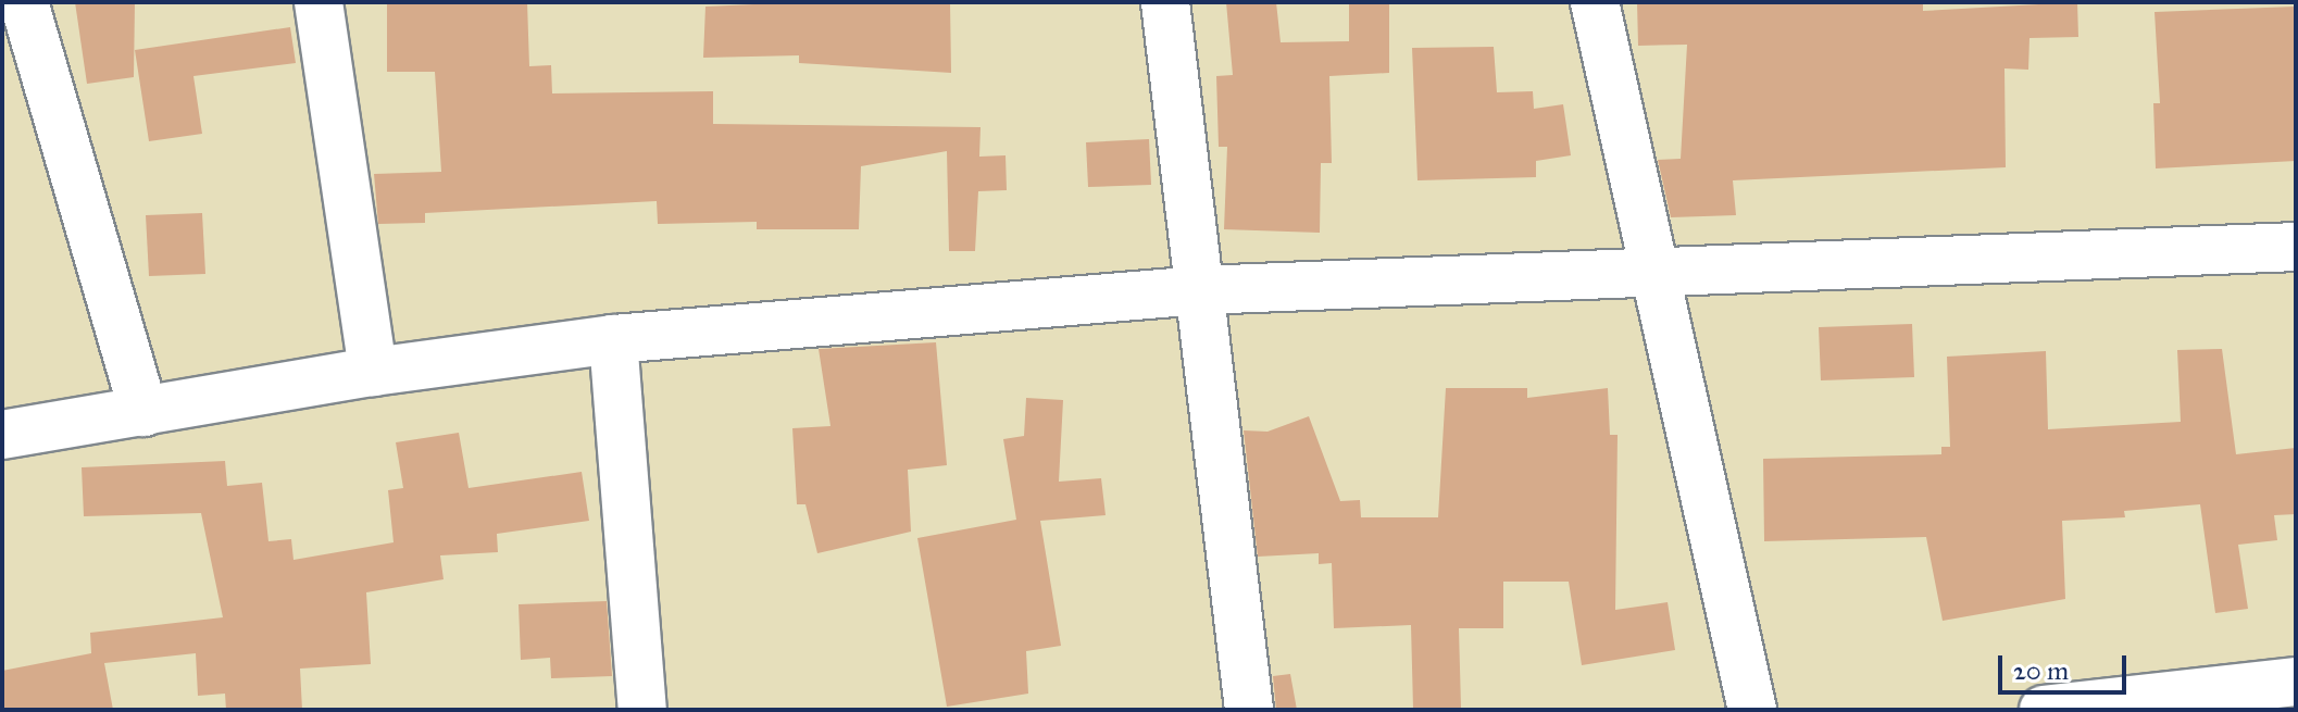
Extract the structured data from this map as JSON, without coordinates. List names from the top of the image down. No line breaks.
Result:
{"scale_bar":"20 m"}
